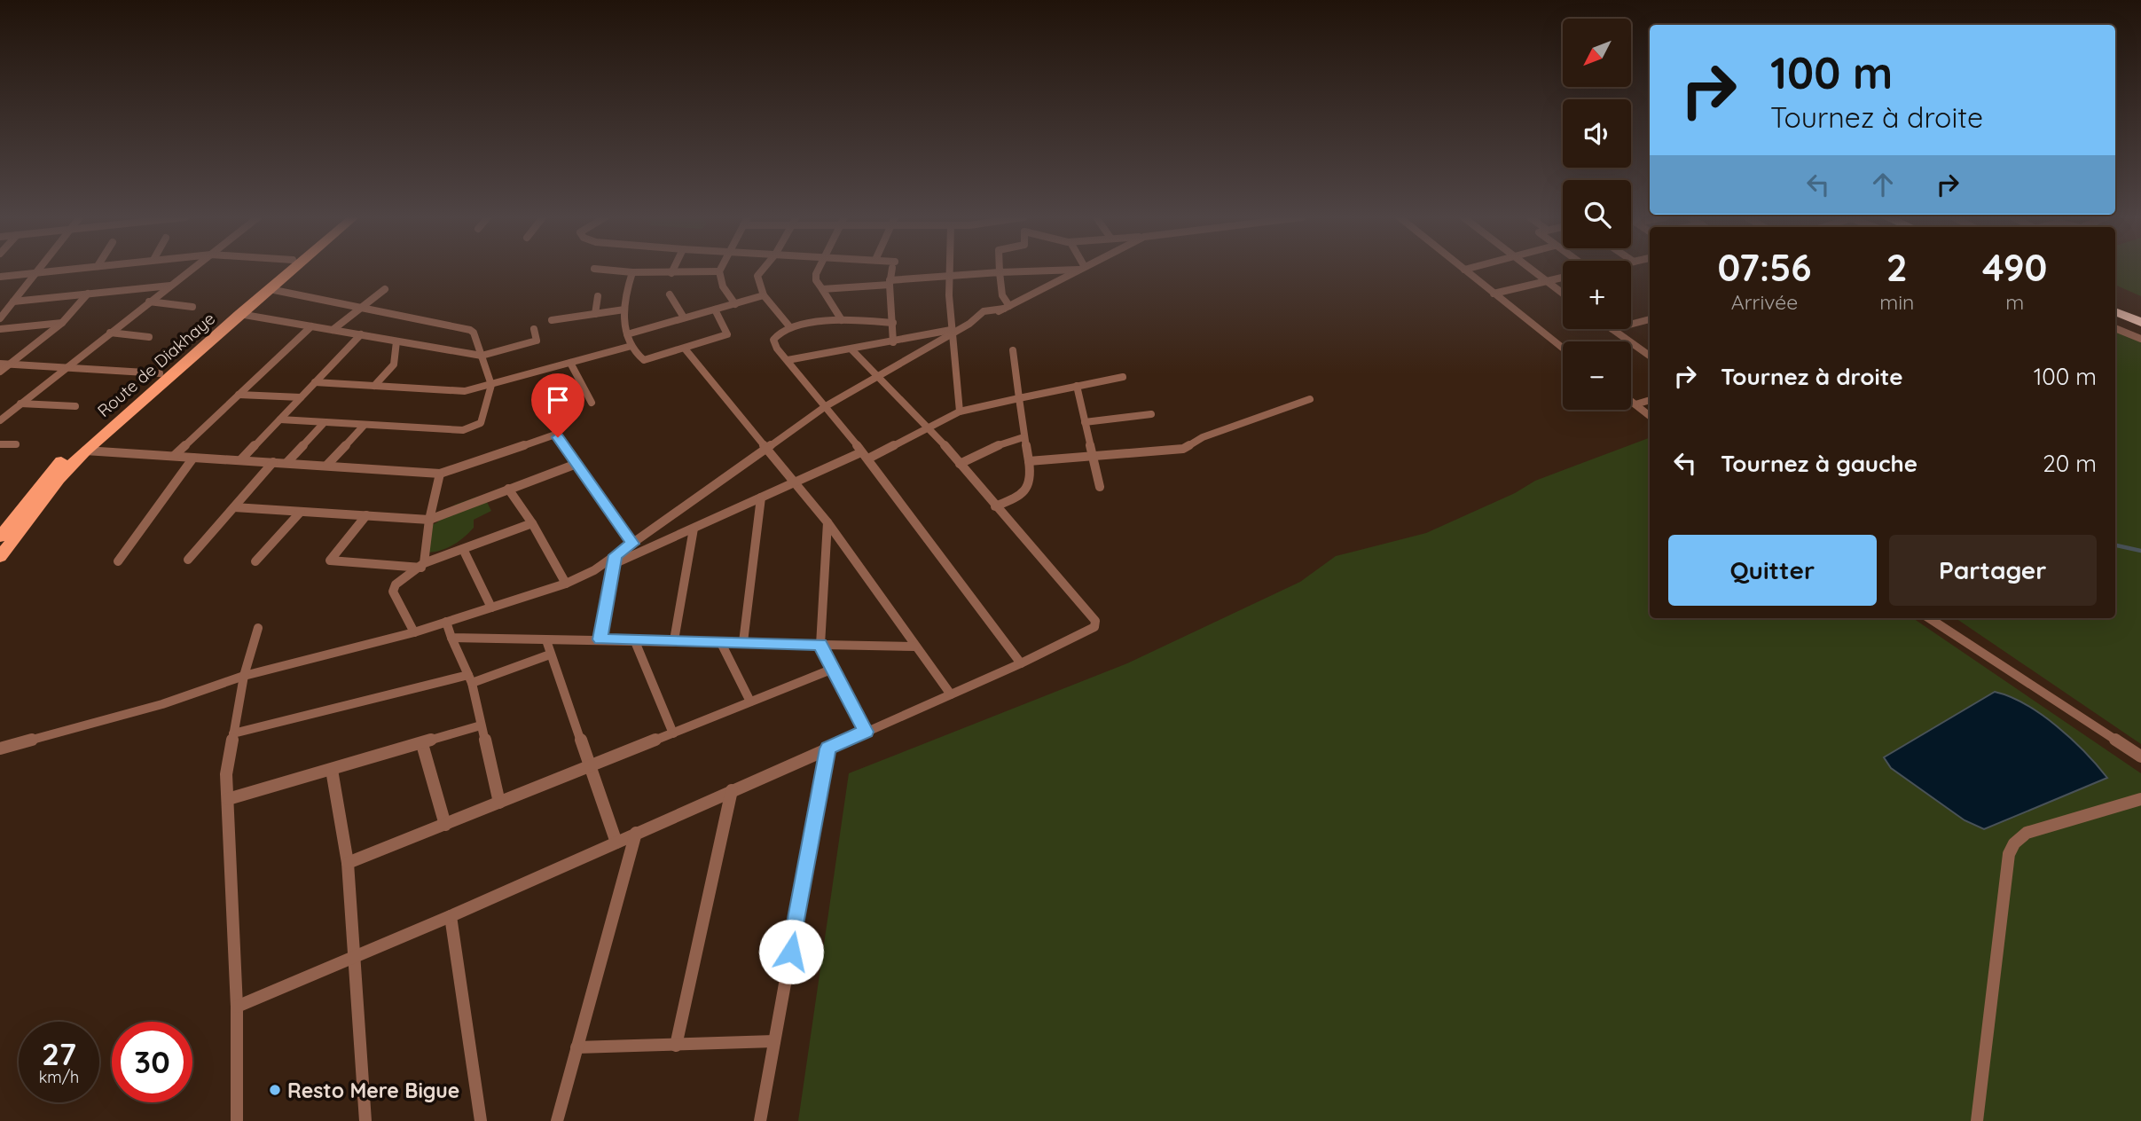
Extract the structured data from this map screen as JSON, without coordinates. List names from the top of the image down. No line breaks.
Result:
{"streets":{"main road":["Route de Diakhaye"]},"places":["Resto Mere Bigue"],"north":"bottom left","page":{"map_buttons":["+","−"],"turn":["100 m","Tournez à droite"],"eta":["07:56","Arrivée","2","min","490","m"],"list":[{"name":"Tournez à droite","value":"100 m"},{"name":"Tournez à gauche","value":"20 m"}],"buttons":["Quitter","Partager"],"speed":"27 km/h","limit":"30"}}
